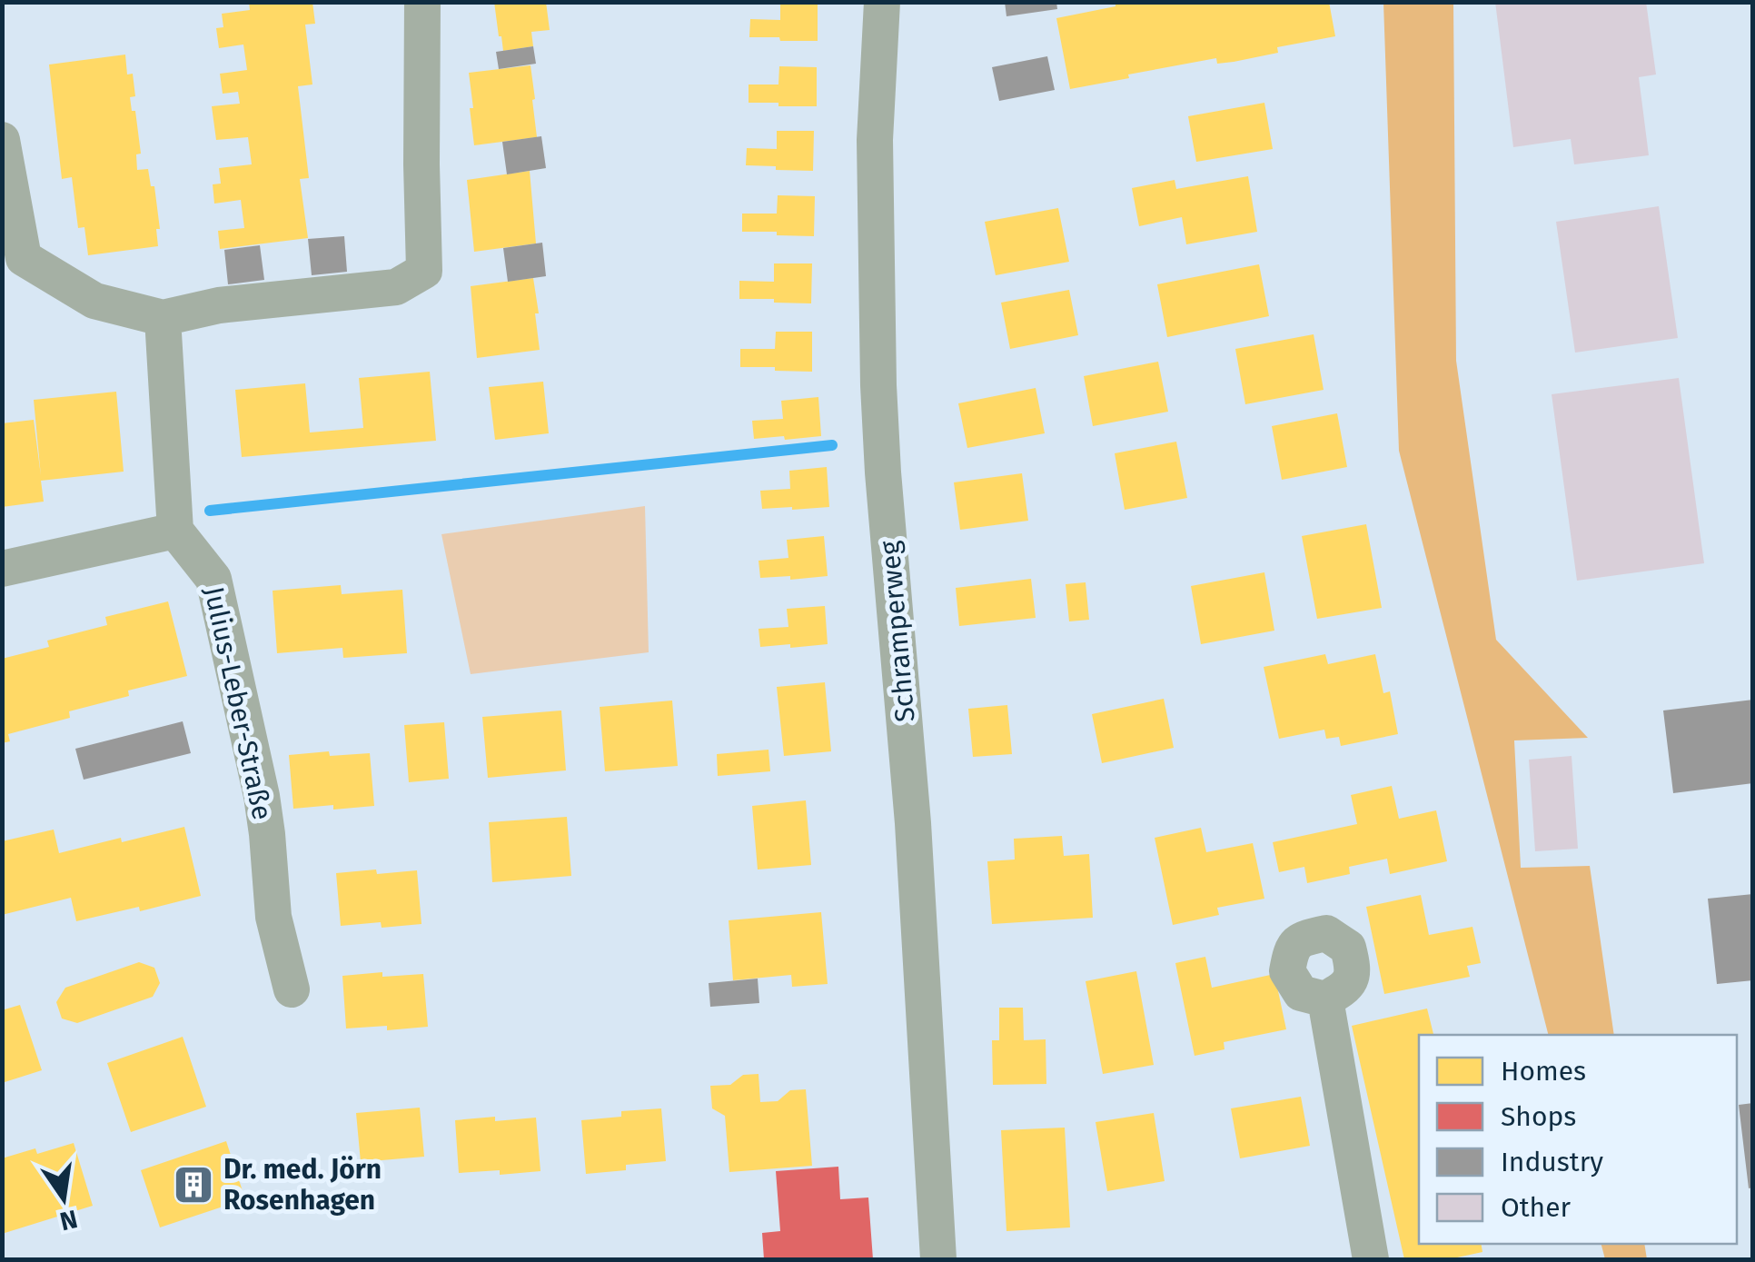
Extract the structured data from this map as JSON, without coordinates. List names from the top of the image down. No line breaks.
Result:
{"streets":{"street":["Schramperweg","Julius-Leber-Straße"]},"places":{"building":["Dr. med. Jörn Rosenhagen"]},"legend":["Homes","Shops","Industry","Other"],"north":"bottom"}
